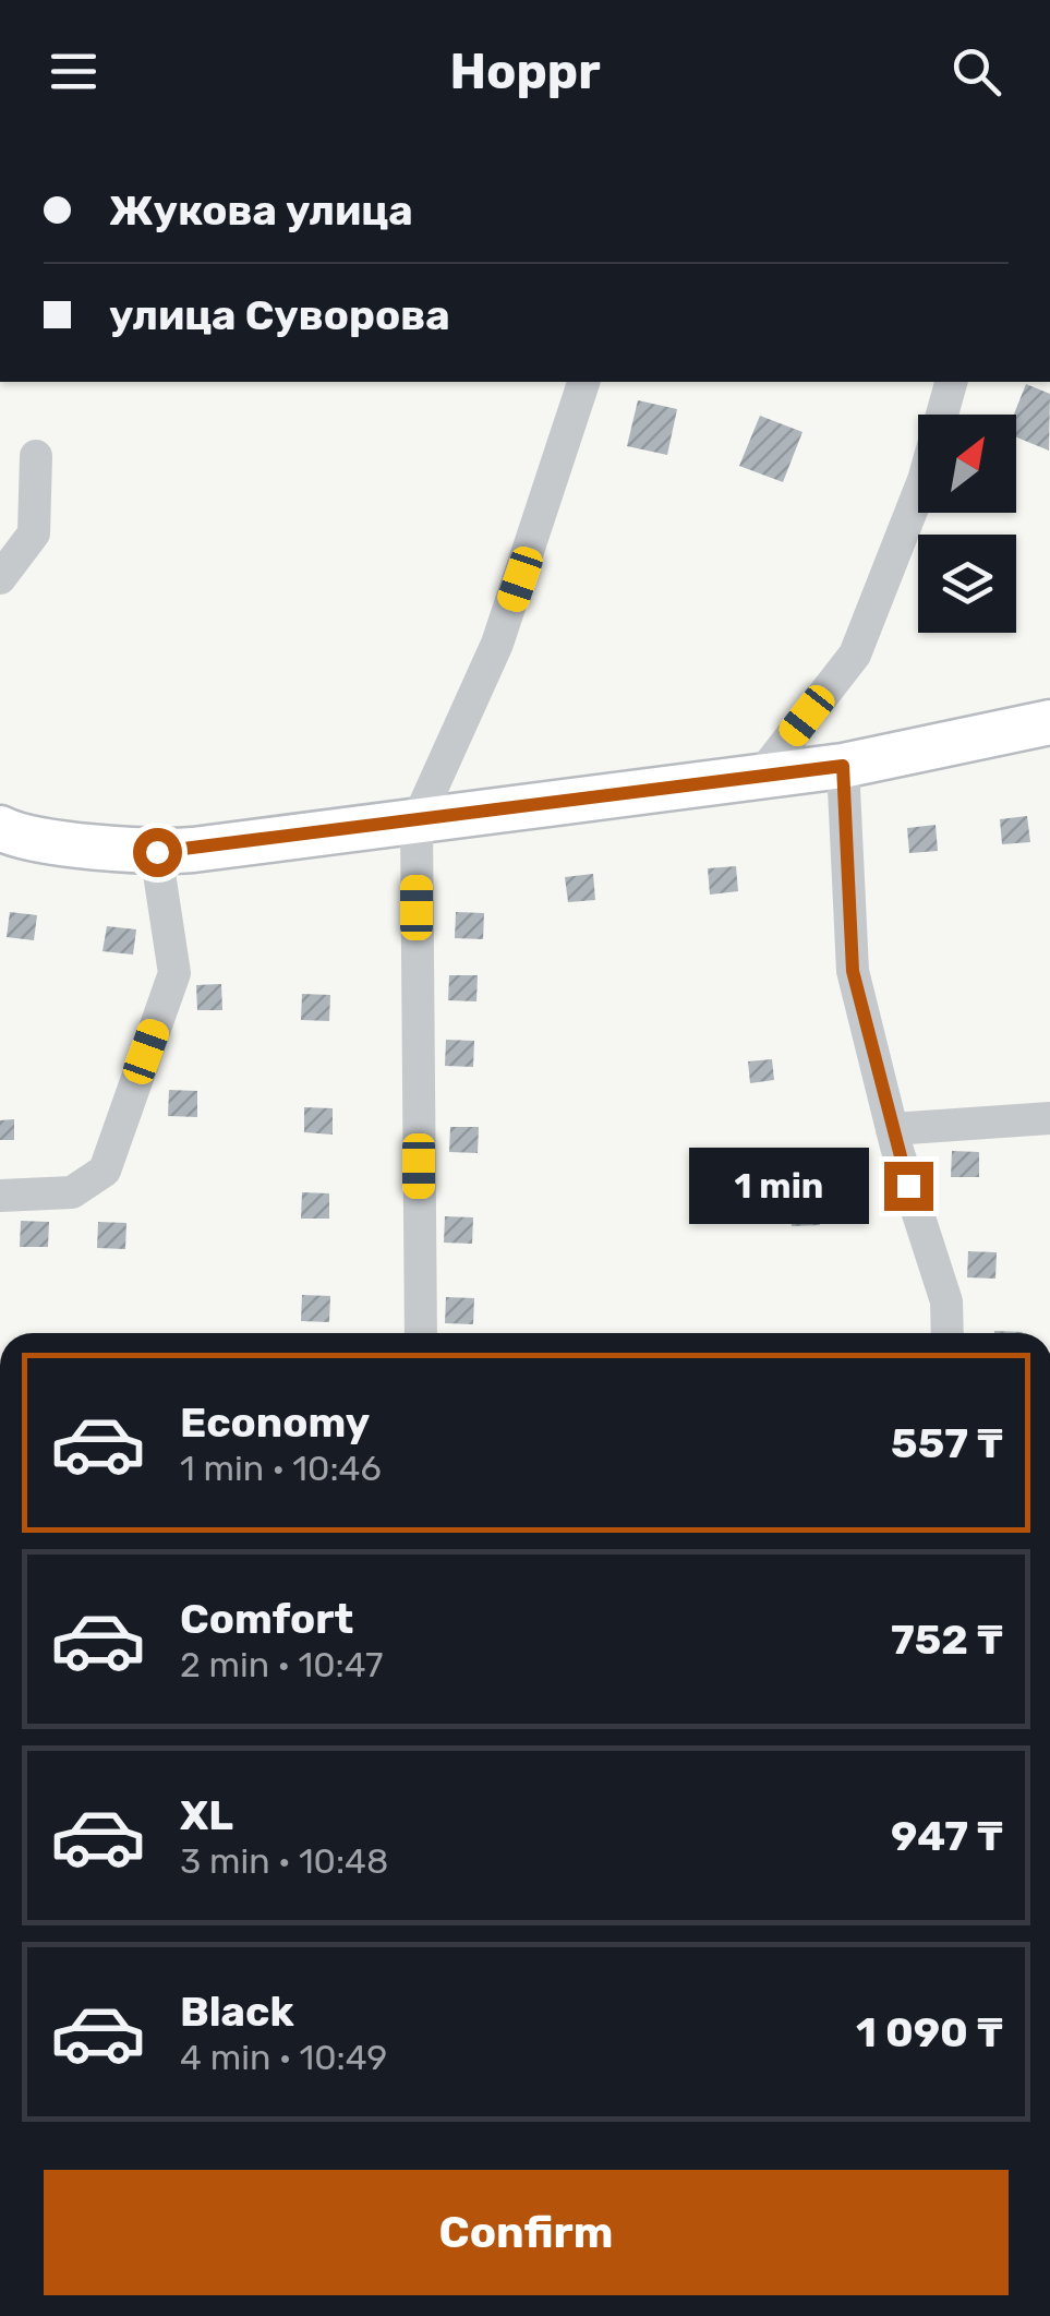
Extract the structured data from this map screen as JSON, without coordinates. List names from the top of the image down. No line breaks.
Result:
{"north":"top right","page":{"header":"Hoppr","banner":["Жукова улица","улица Суворова"],"bubble":"1 min","list":[{"name":"Economy","note":"1 min · 10:46","value":"557 ₸"},{"name":"Comfort","note":"2 min · 10:47","value":"752 ₸"},{"name":"XL","note":"3 min · 10:48","value":"947 ₸"},{"name":"Black","note":"4 min · 10:49","value":"1 090 ₸"}],"buttons":"Confirm"}}
